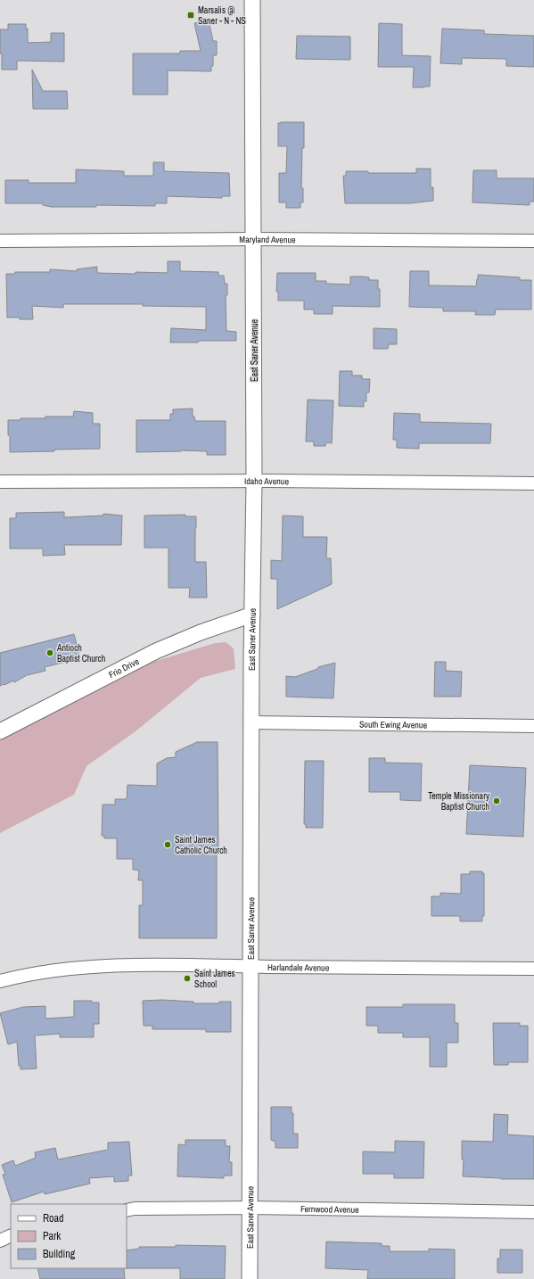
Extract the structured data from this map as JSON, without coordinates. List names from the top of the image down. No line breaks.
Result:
{"streets":{"street":["Maryland Avenue","East Saner Avenue","Idaho Avenue","Frio Drive","South Ewing Avenue","Harlandale Avenue","Fernwood Avenue"]},"crossings":[["Maryland Avenue","East Saner Avenue"],["East Saner Avenue","Idaho Avenue"],["East Saner Avenue","Frio Drive"],["East Saner Avenue","South Ewing Avenue"],["East Saner Avenue","Harlandale Avenue"],["East Saner Avenue","Fernwood Avenue"]],"places":{"transit":["Marsalis @ Saner - N - NS"],"other":["Antioch Baptist Church","Temple Missionary Baptist Church","Saint James Catholic Church","Saint James School"]},"legend":["Road","Park","Building"]}
